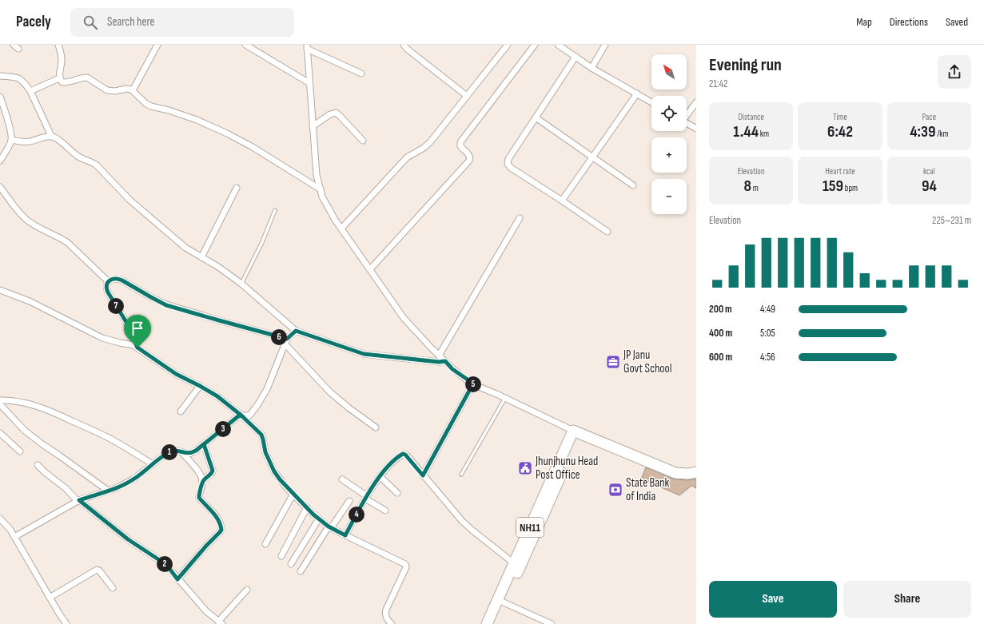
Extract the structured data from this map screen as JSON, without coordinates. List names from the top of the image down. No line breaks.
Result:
{"streets":{"highway":["NH11"]},"places":{"office":["JP Janu Govt School"],"public building":["Jhunjhunu Head Post Office"],"bank":["State Bank of India"]},"north":"top left","page":{"header":"Pacely","search":"Search here","nav":["Map","Directions","Saved"],"heading":["Evening run","21:42"],"map_buttons":["+","−"],"stats":[["Distance","1.44 km"],["Time","6:42"],["Pace","4:39 /km"],["Elevation","8 m"],["Heart rate","159 bpm"],["kcal","94"]],"chart":["Elevation","225–231 m"],"list":[{"name":"200 m","note":"4:49"},{"name":"400 m","note":"5:05"},{"name":"600 m","note":"4:56"}],"pins":["7","6","5","3","1","4","2"],"buttons":["Save","Share"]}}
